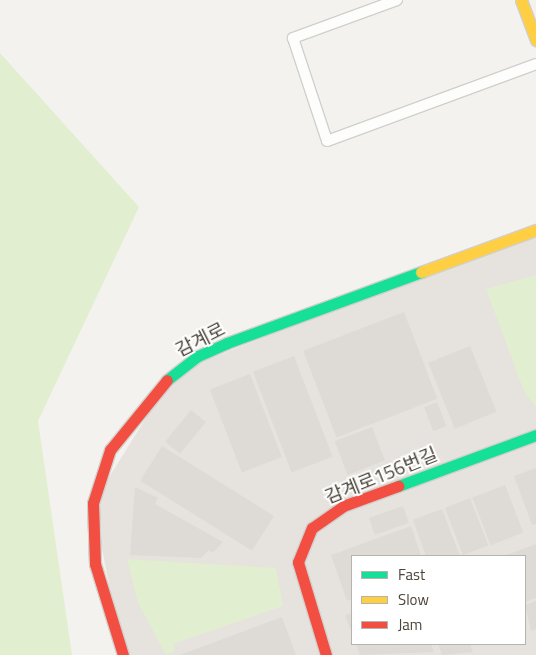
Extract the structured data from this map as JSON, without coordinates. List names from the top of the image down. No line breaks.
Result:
{"streets":{"main road":["감계로","감계로156번길"]},"legend":["Fast","Slow","Jam"]}
